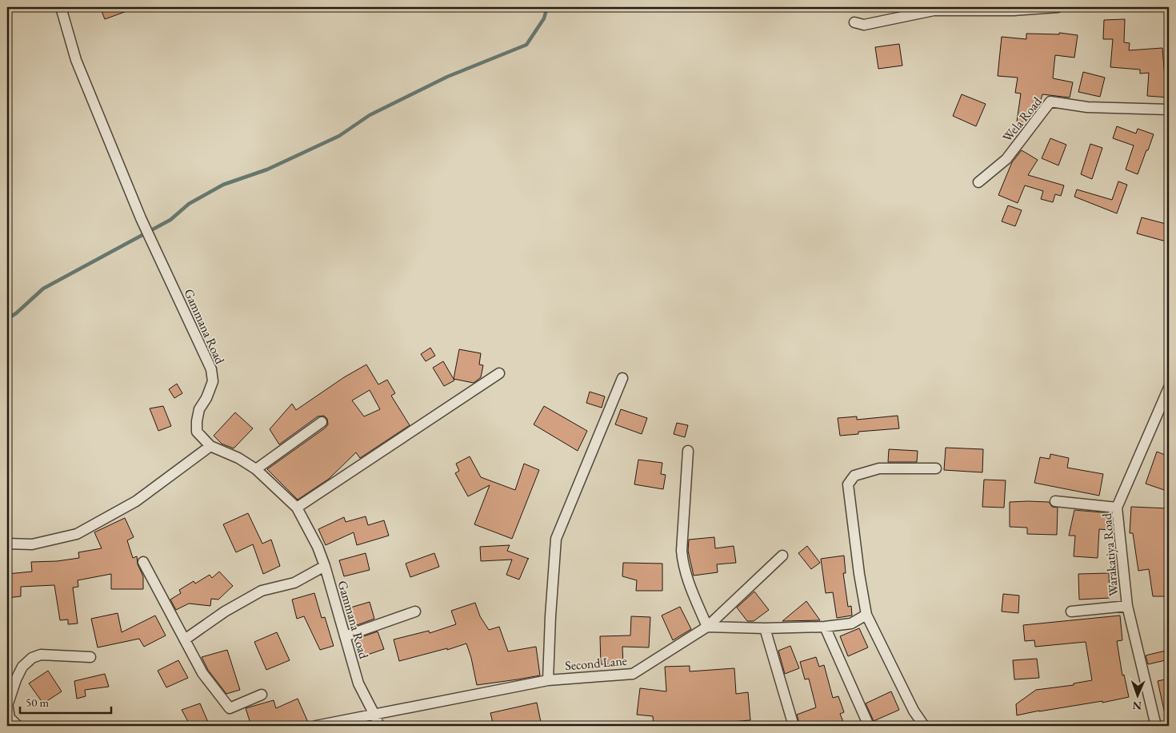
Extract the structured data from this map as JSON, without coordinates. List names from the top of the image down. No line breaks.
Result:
{"streets":{"street":["Wela Road","Gammana Road","Warakatiya Road","Second Lane"]},"crossings":[["Gammana Road","Second Lane"]],"scale_bar":"50 m","north":"bottom"}
